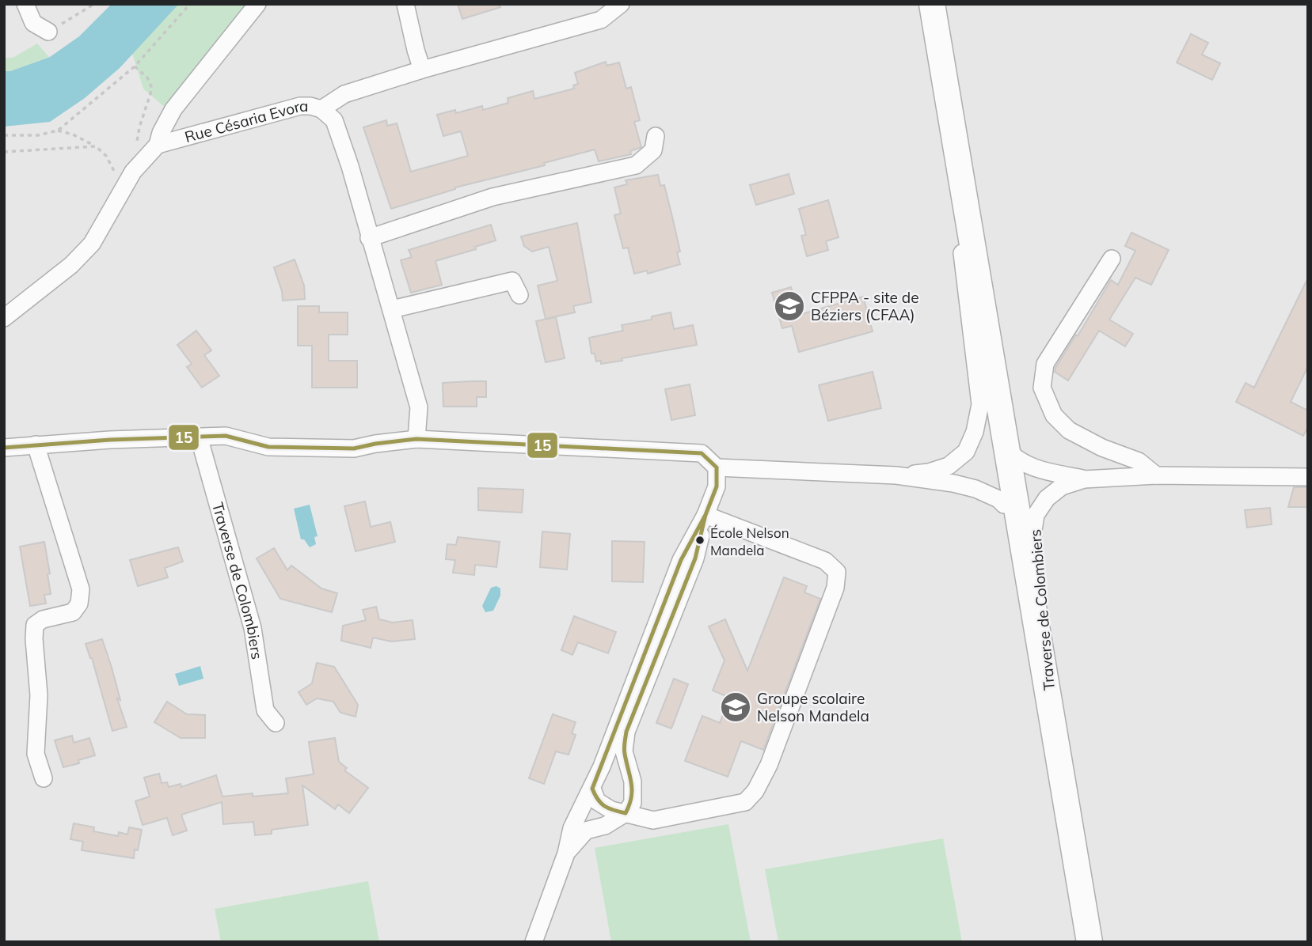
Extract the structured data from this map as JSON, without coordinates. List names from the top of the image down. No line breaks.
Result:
{"streets":{"street":["Rue Césaria Evora","Traverse de Colombiers"]},"places":{"school or university":["CFPPA - site de Béziers (CFAA)","Groupe scolaire Nelson Mandela"],"other":["École Nelson Mandela"]},"lines":["transit line 15"]}
